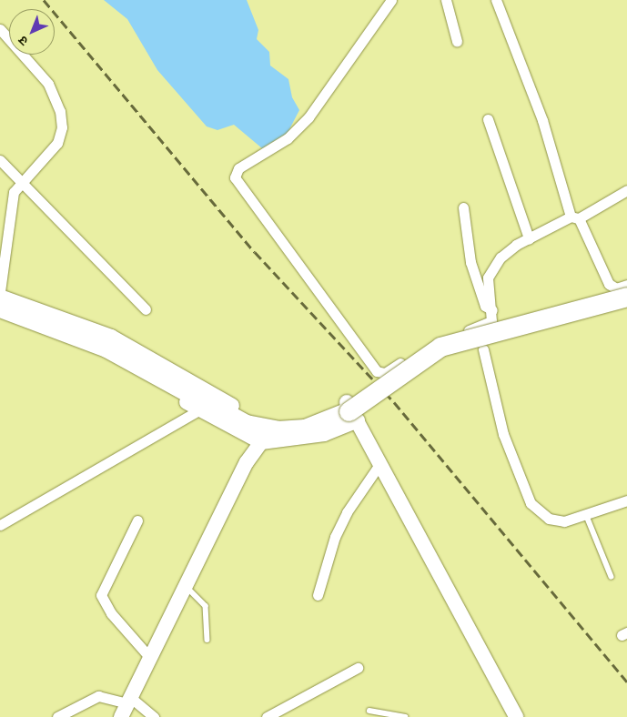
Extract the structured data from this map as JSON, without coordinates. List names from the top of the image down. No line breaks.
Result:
{"north":"bottom left"}
